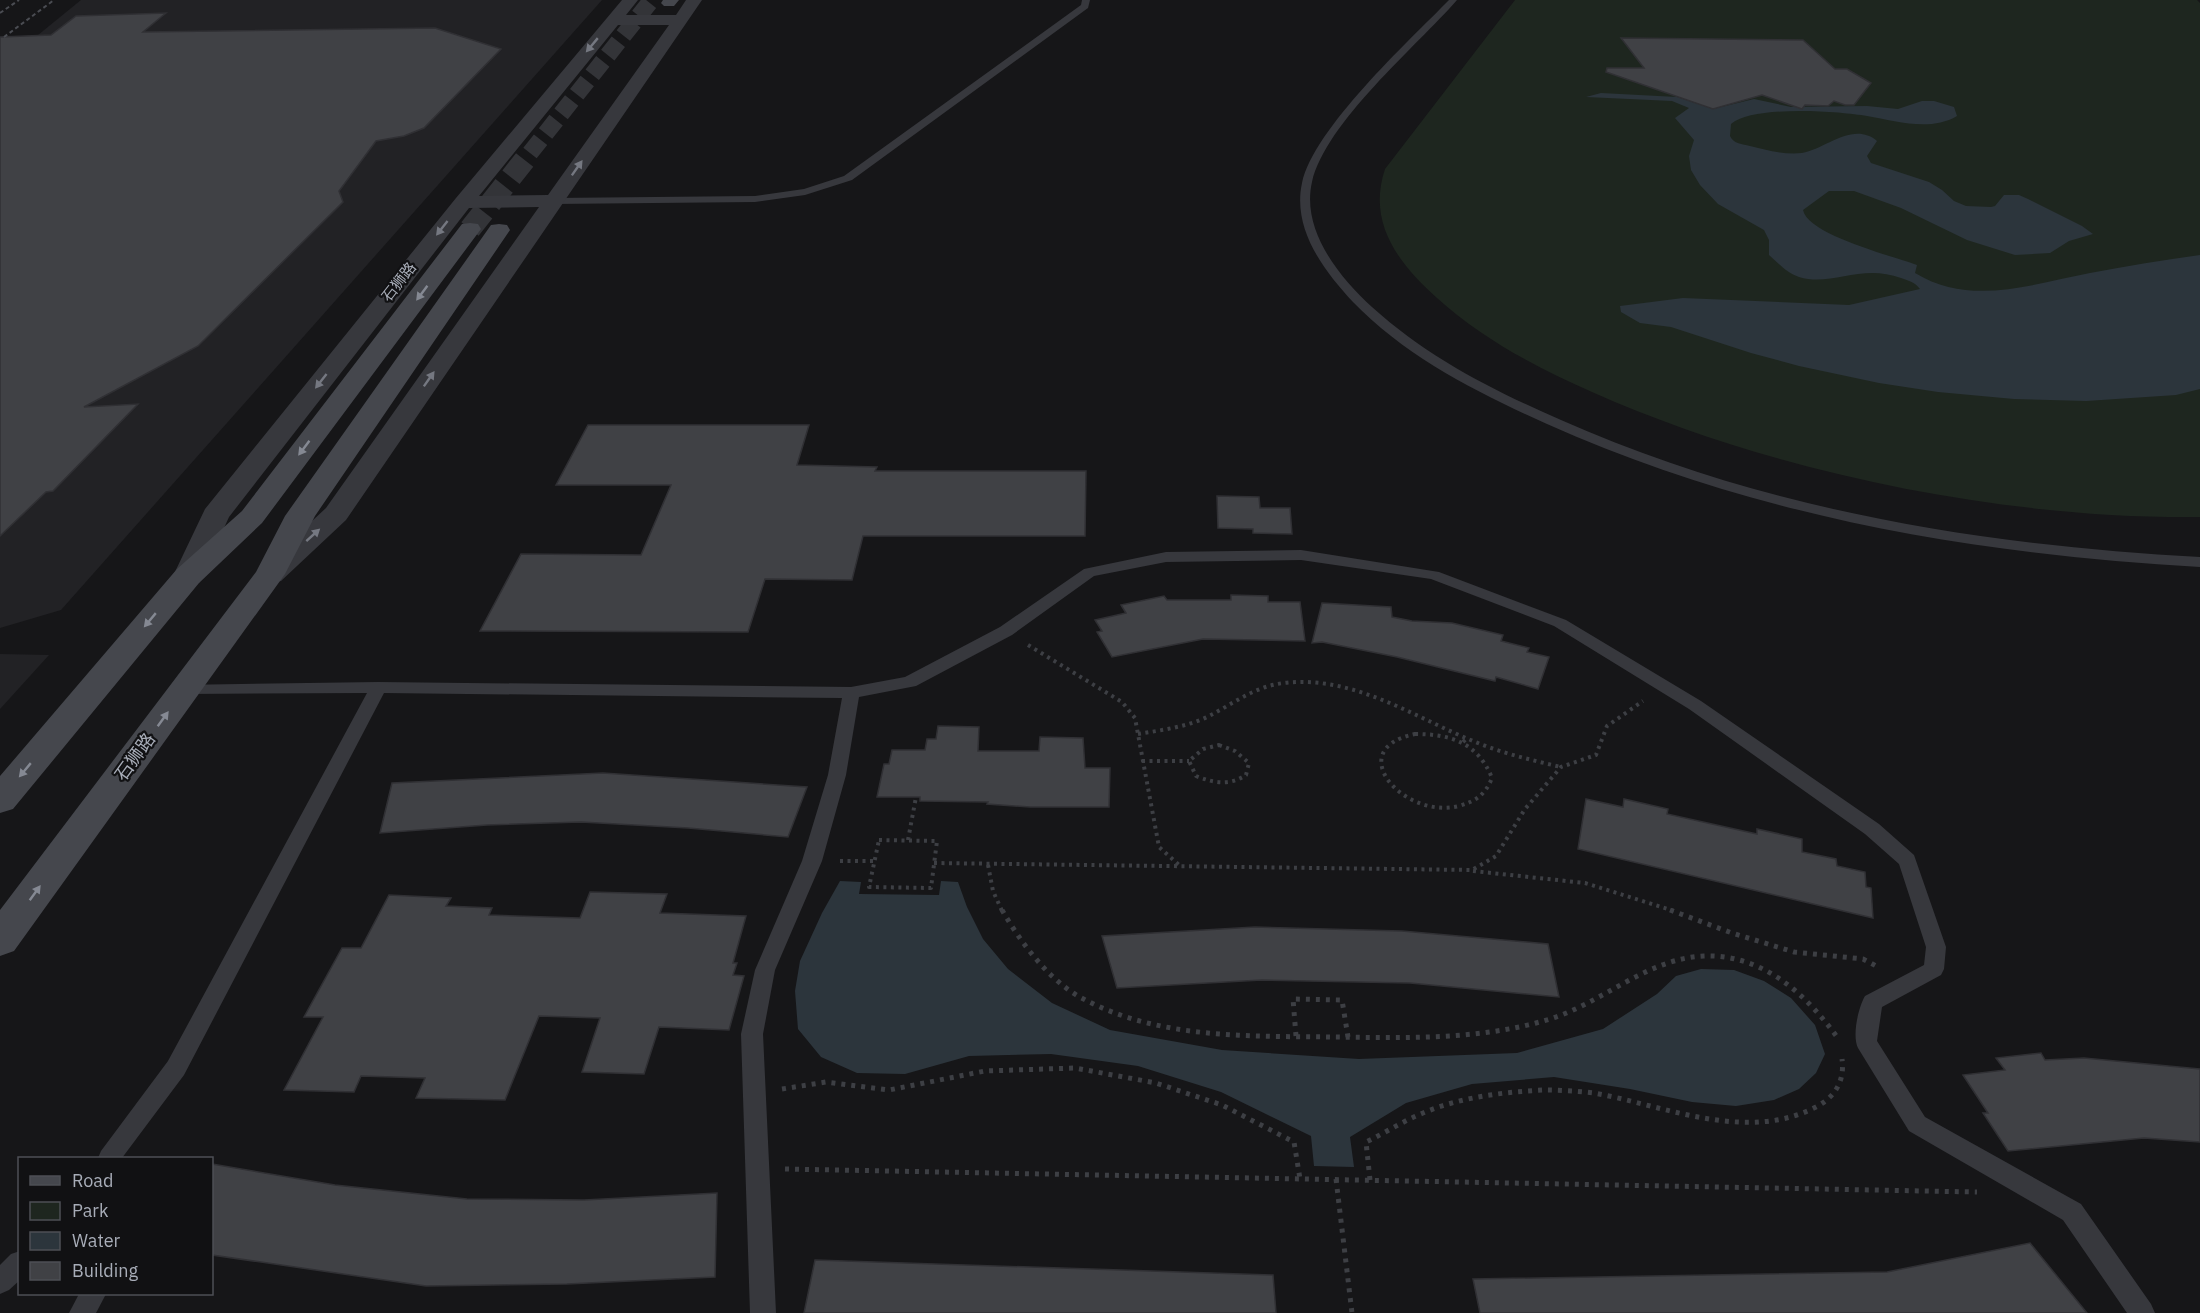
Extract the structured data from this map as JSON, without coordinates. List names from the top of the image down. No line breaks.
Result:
{"streets":{"main road":["石狮路"]},"legend":["Road","Park","Water","Building"]}
